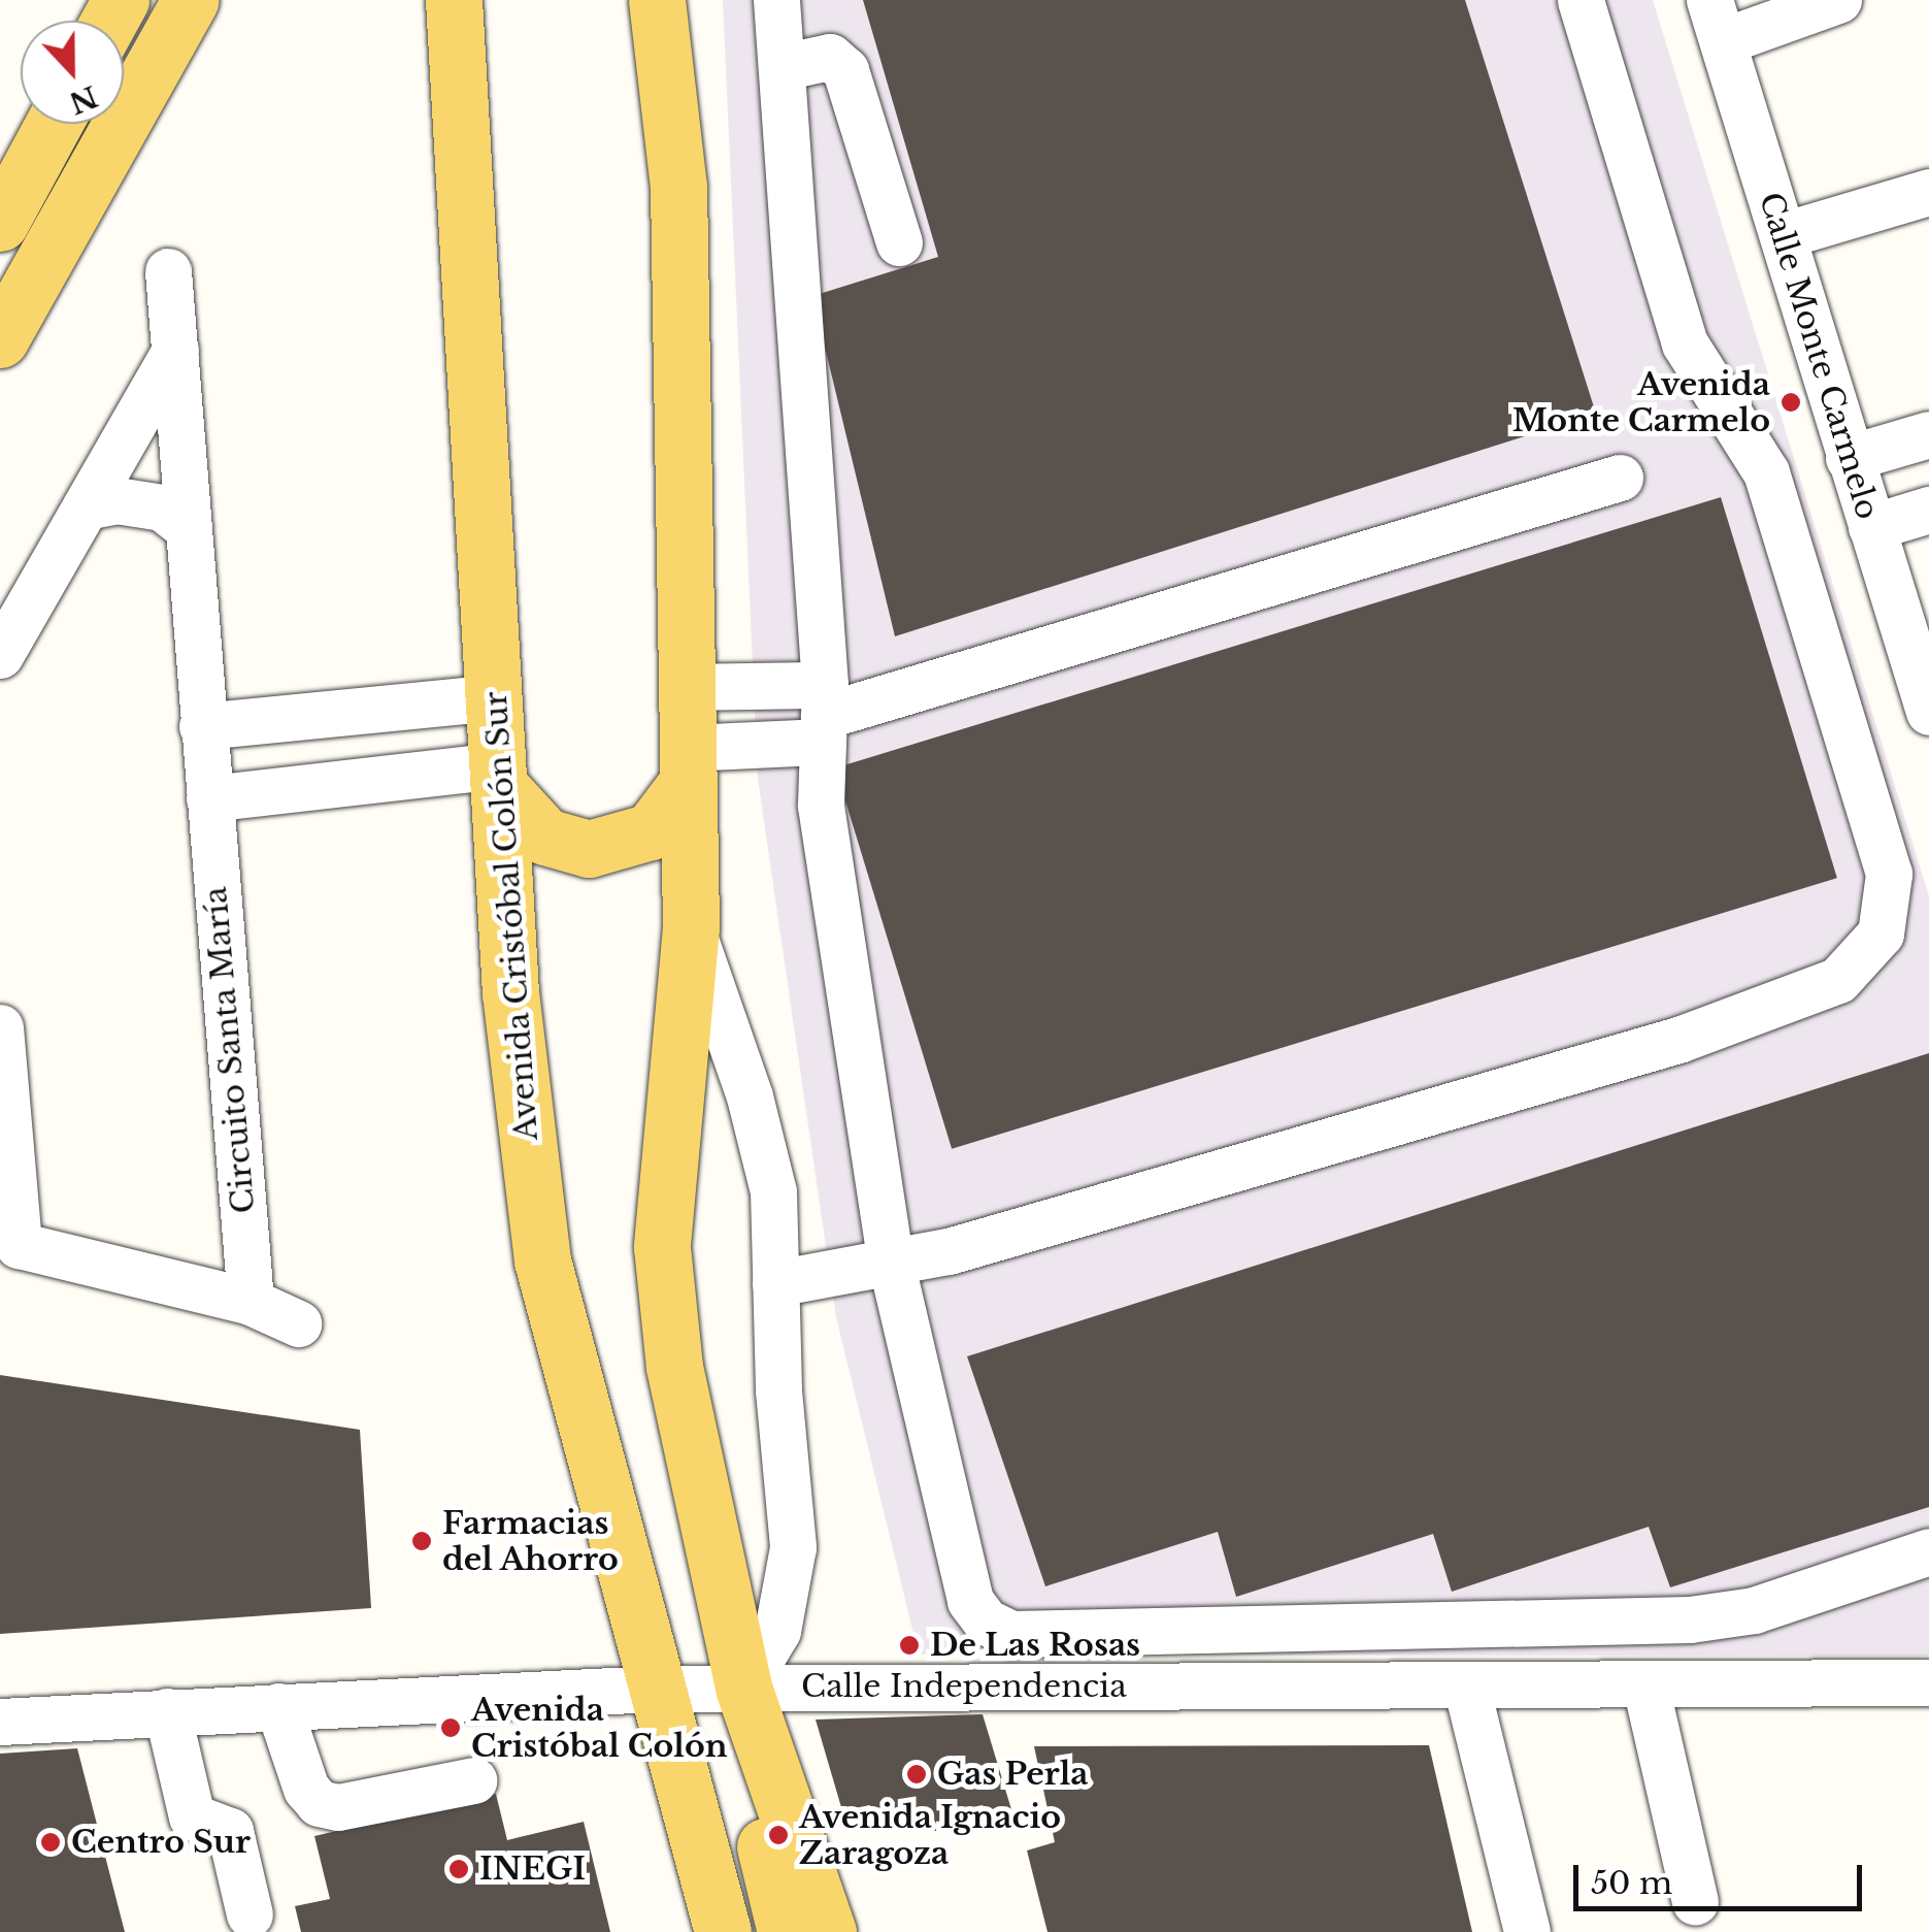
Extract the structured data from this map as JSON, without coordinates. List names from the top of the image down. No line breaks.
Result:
{"streets":{"main road":["Avenida Cristóbal Colón Sur"],"street":["Calle Monte Carmelo","Circuito Santa María","Calle Independencia"]},"crossings":[["Avenida Cristóbal Colón Sur","Calle Independencia"]],"places":["Avenida Monte Carmelo","Farmacias del Ahorro","De Las Rosas","Avenida Cristóbal Colón","Gas Perla","Avenida Ignacio Zaragoza","Centro Sur","INEGI"],"scale_bar":"50 m","north":"bottom"}
